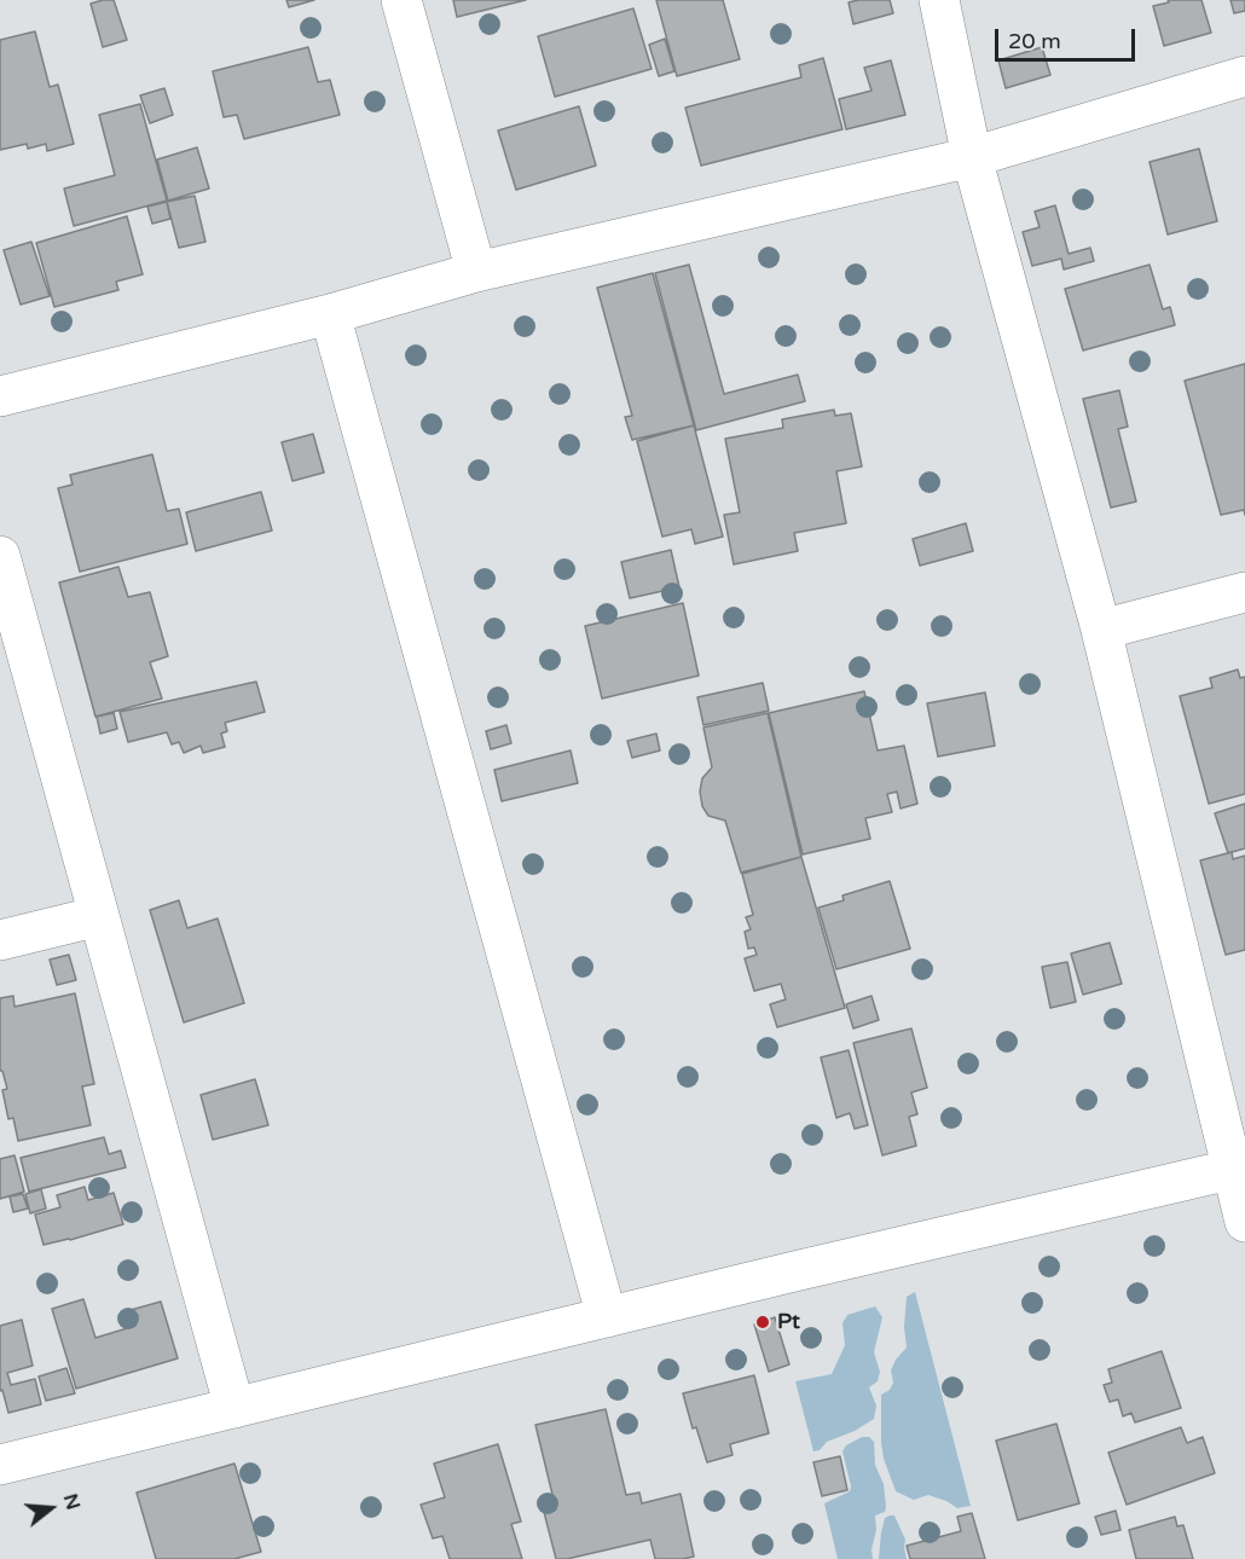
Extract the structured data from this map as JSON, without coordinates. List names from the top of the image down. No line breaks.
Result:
{"places":["Pt"],"scale_bar":"20 m","north":"right"}
